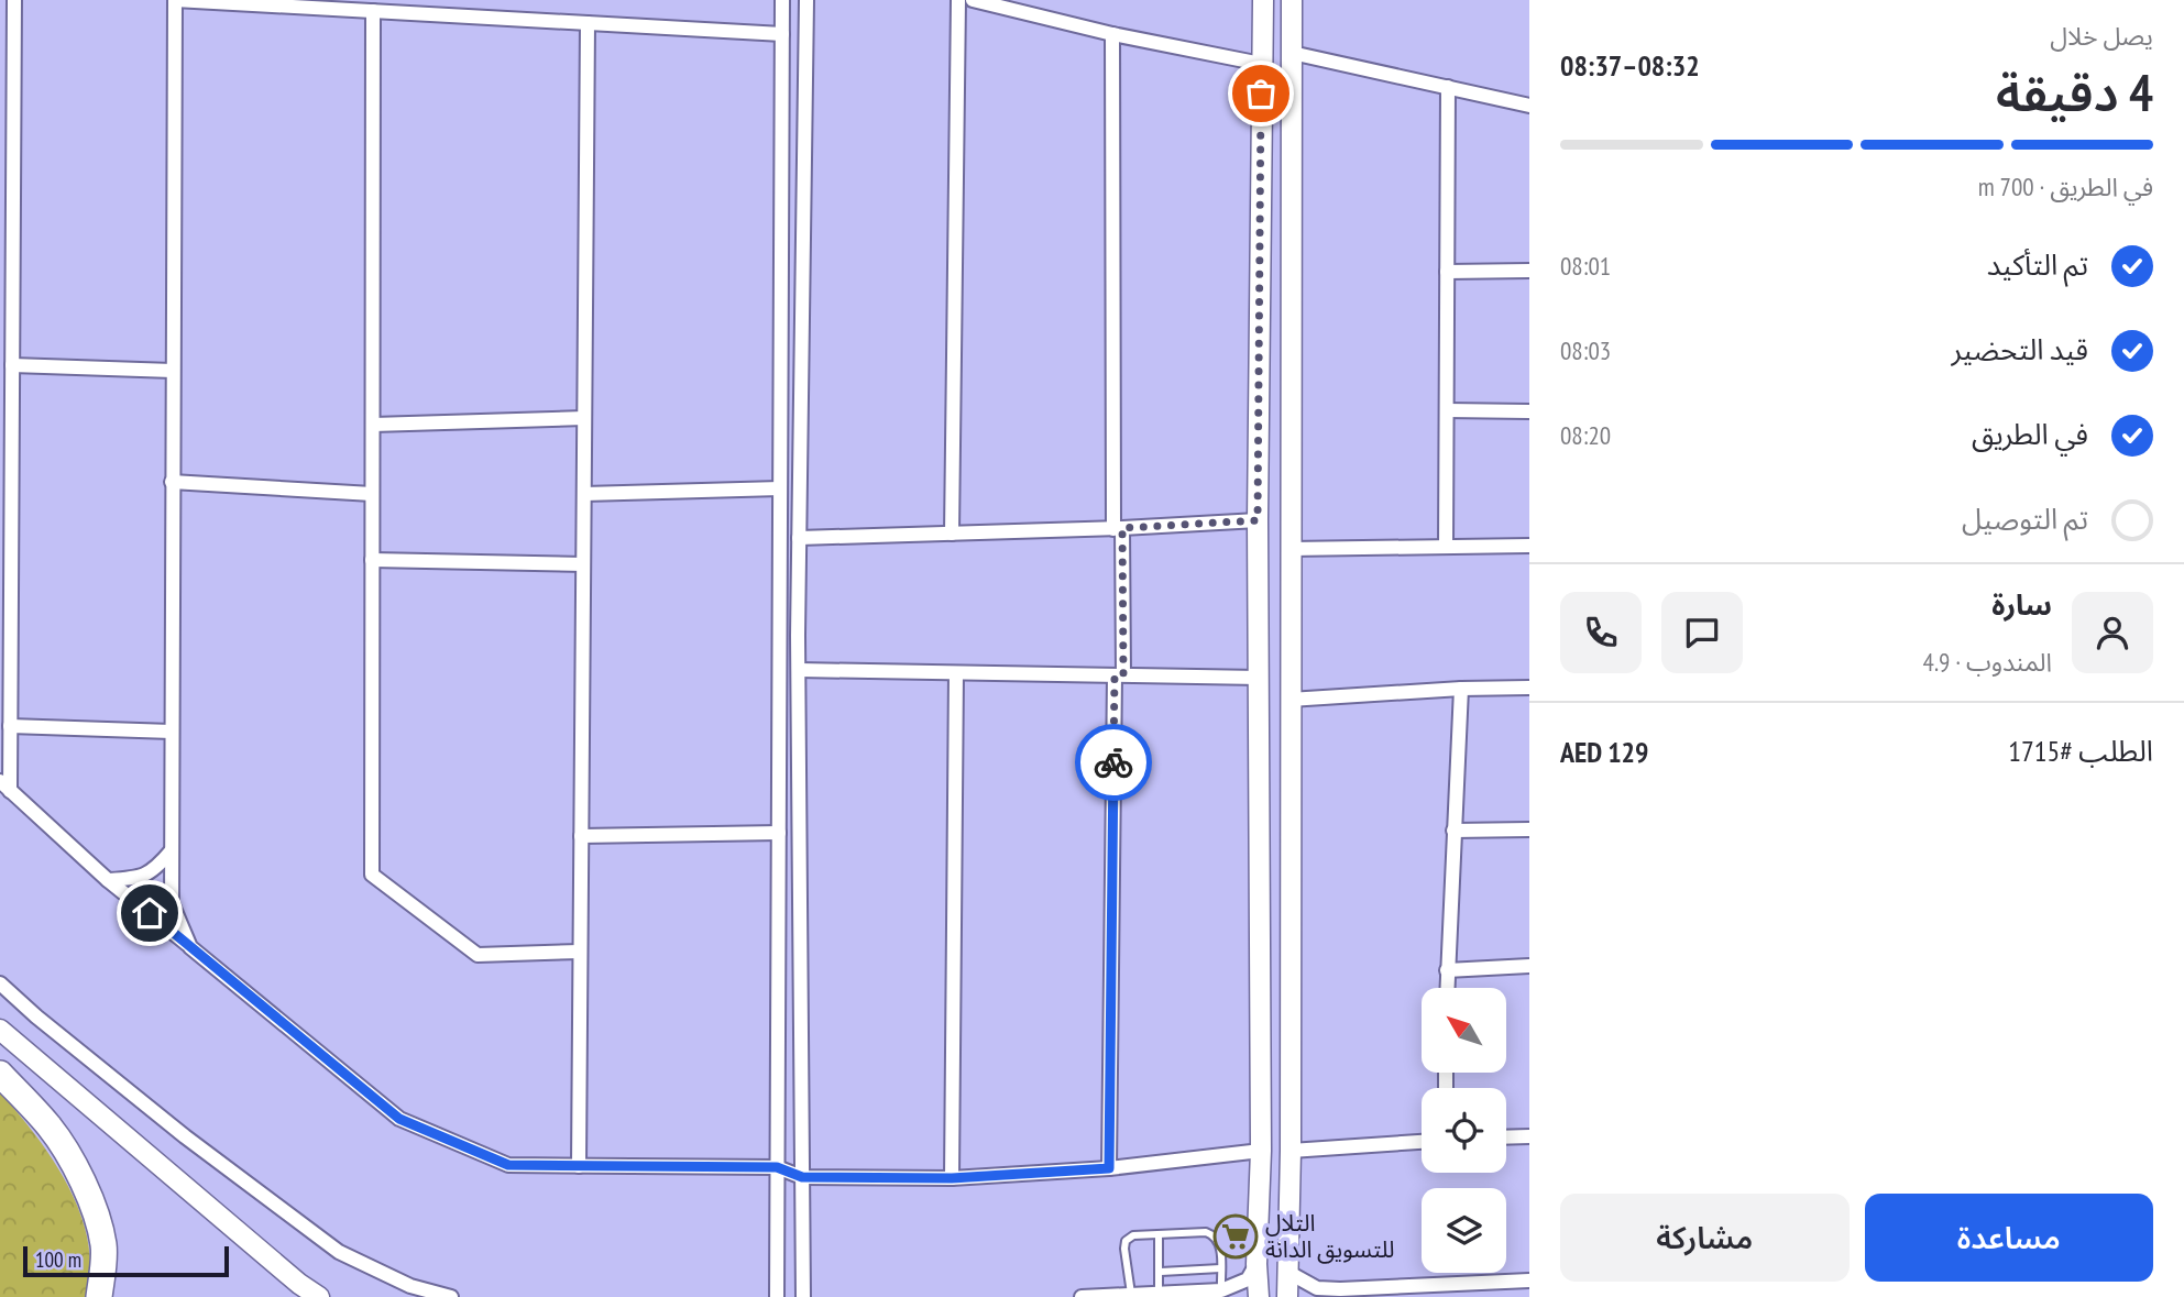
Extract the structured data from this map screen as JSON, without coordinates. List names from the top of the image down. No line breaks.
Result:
{"places":{"supermarket":["التلال للتسويق الدانة"]},"scale_bar":"100 m","north":"top left","page":{"heading":["4 دقيقة","يصل خلال","08:32–08:37"],"panel":["سارة","المندوب · 4.9","الطلب #1715","AED 129"],"bar":"في الطريق · 700 m","list":[["تم التأكيد","08:01"],["قيد التحضير","08:03"],["في الطريق","08:20"],"تم التوصيل"],"buttons":["مساعدة","مشاركة"],"scale":"100 m"}}
